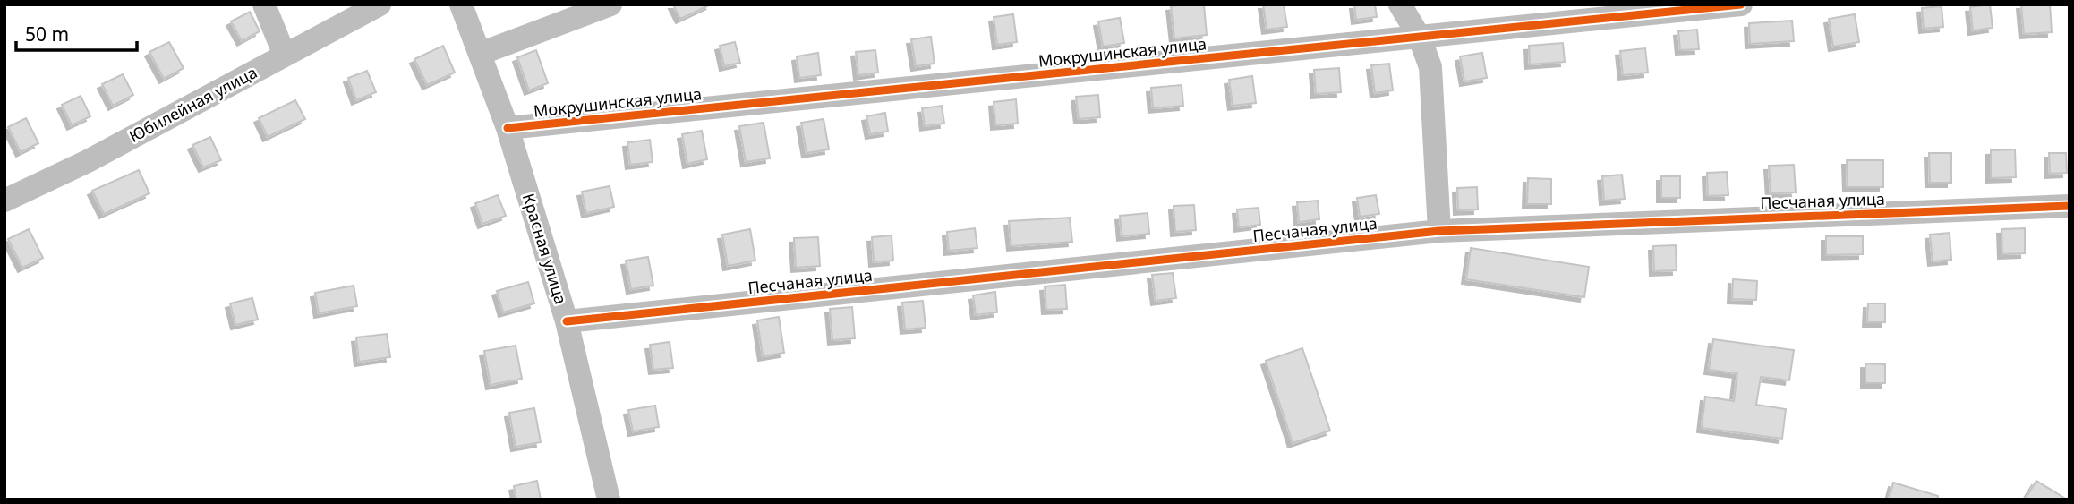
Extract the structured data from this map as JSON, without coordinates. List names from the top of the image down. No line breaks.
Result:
{"streets":{"street":["Мокрушинская улица","Юбилейная улица","Песчаная улица","Красная улица"]},"crossings":[["Мокрушинская улица","Красная улица"],["Песчаная улица","Красная улица"]],"scale_bar":"50 m"}
